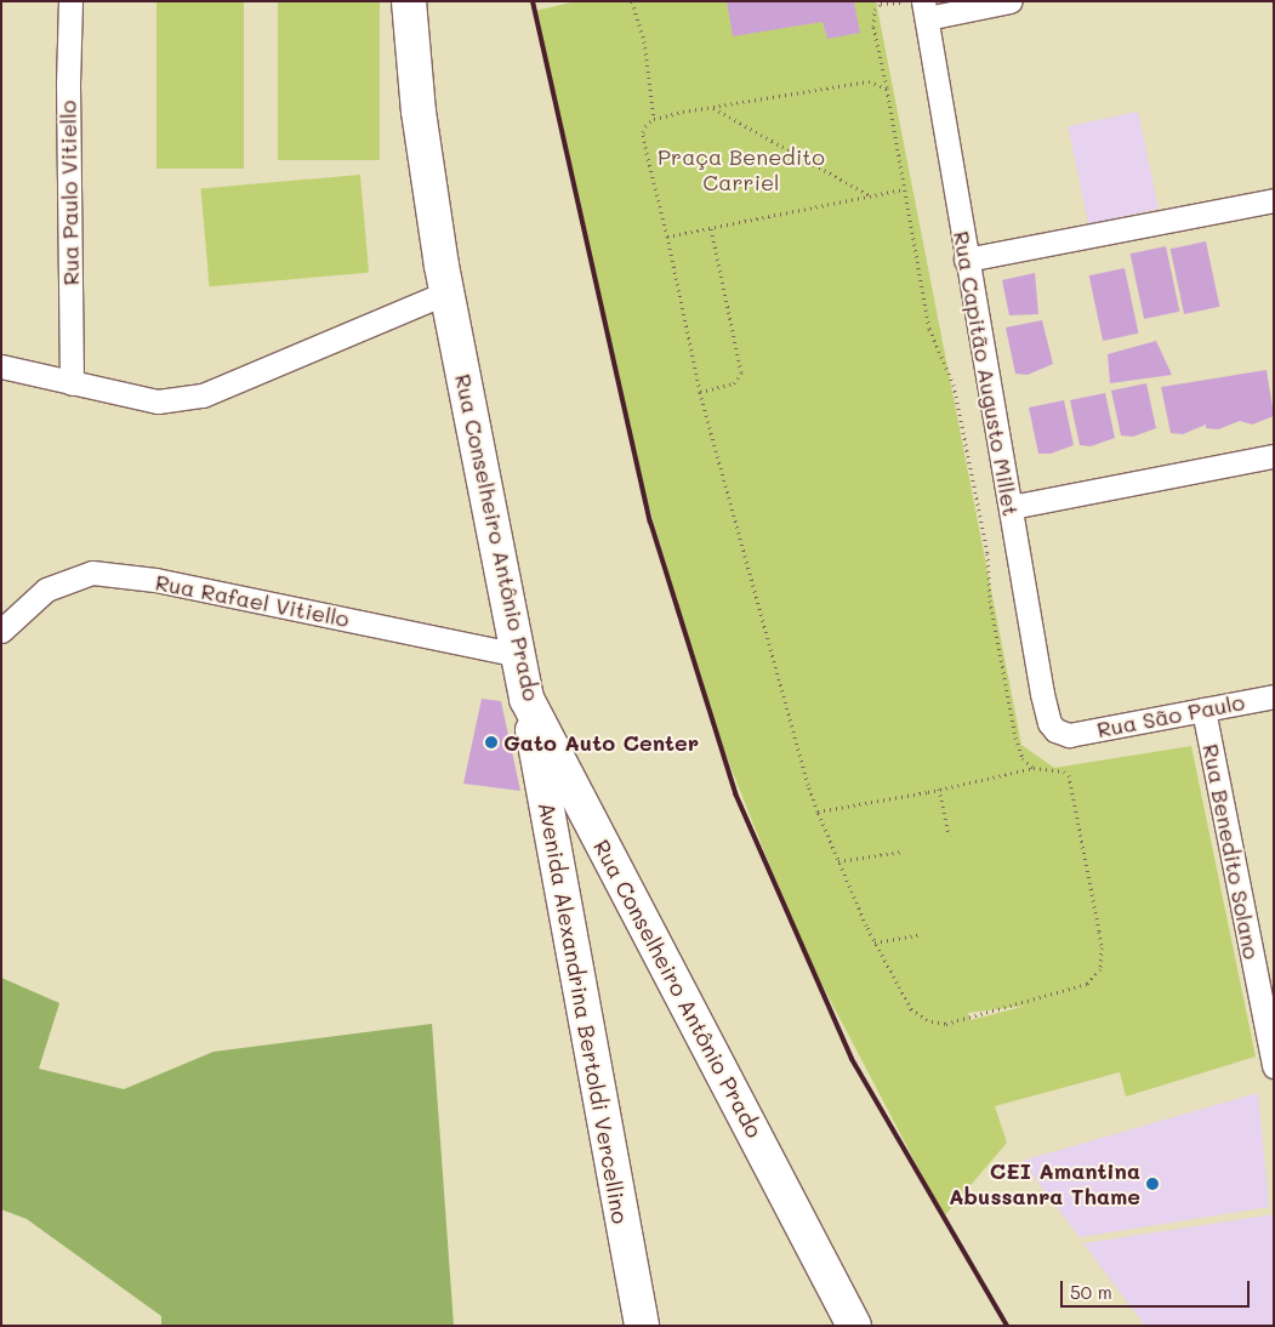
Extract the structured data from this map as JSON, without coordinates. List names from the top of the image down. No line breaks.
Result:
{"streets":{"main road":["Rua Conselheiro Antônio Prado","Avenida Alexandrina Bertoldi Vercellino"],"street":["Rua Paulo Vitiello","Rua Capitão Augusto Millet","Rua Rafael Vitiello","Rua São Paulo","Rua Benedito Solano"]},"crossings":[["Rua Capitão Augusto Millet","Rua São Paulo"],["Rua Conselheiro Antônio Prado","Rua Rafael Vitiello"],["Rua Conselheiro Antônio Prado","Avenida Alexandrina Bertoldi Vercellino"],["Rua São Paulo","Rua Benedito Solano"]],"parks":["Praça Benedito Carriel"],"places":["Gato Auto Center","CEI Amantina Abussanra Thame"],"scale_bar":"50 m"}
